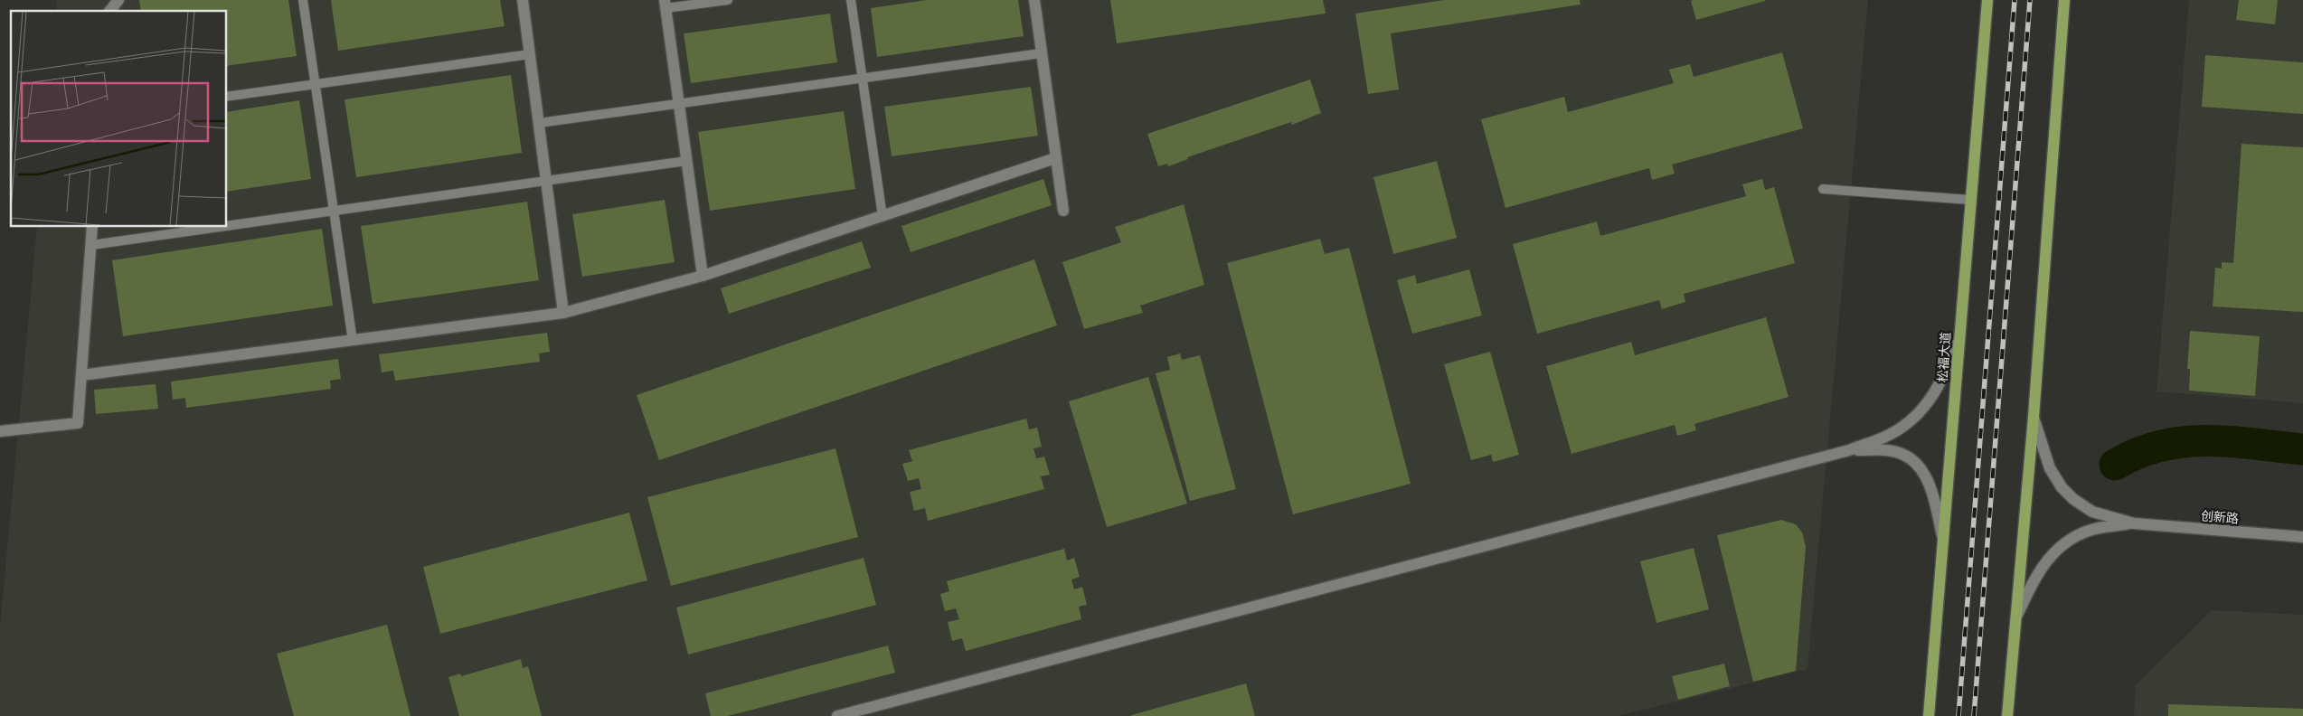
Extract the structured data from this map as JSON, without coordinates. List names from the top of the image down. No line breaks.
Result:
{"streets":{"main road":["松福大道"],"street":["创新路"]}}
